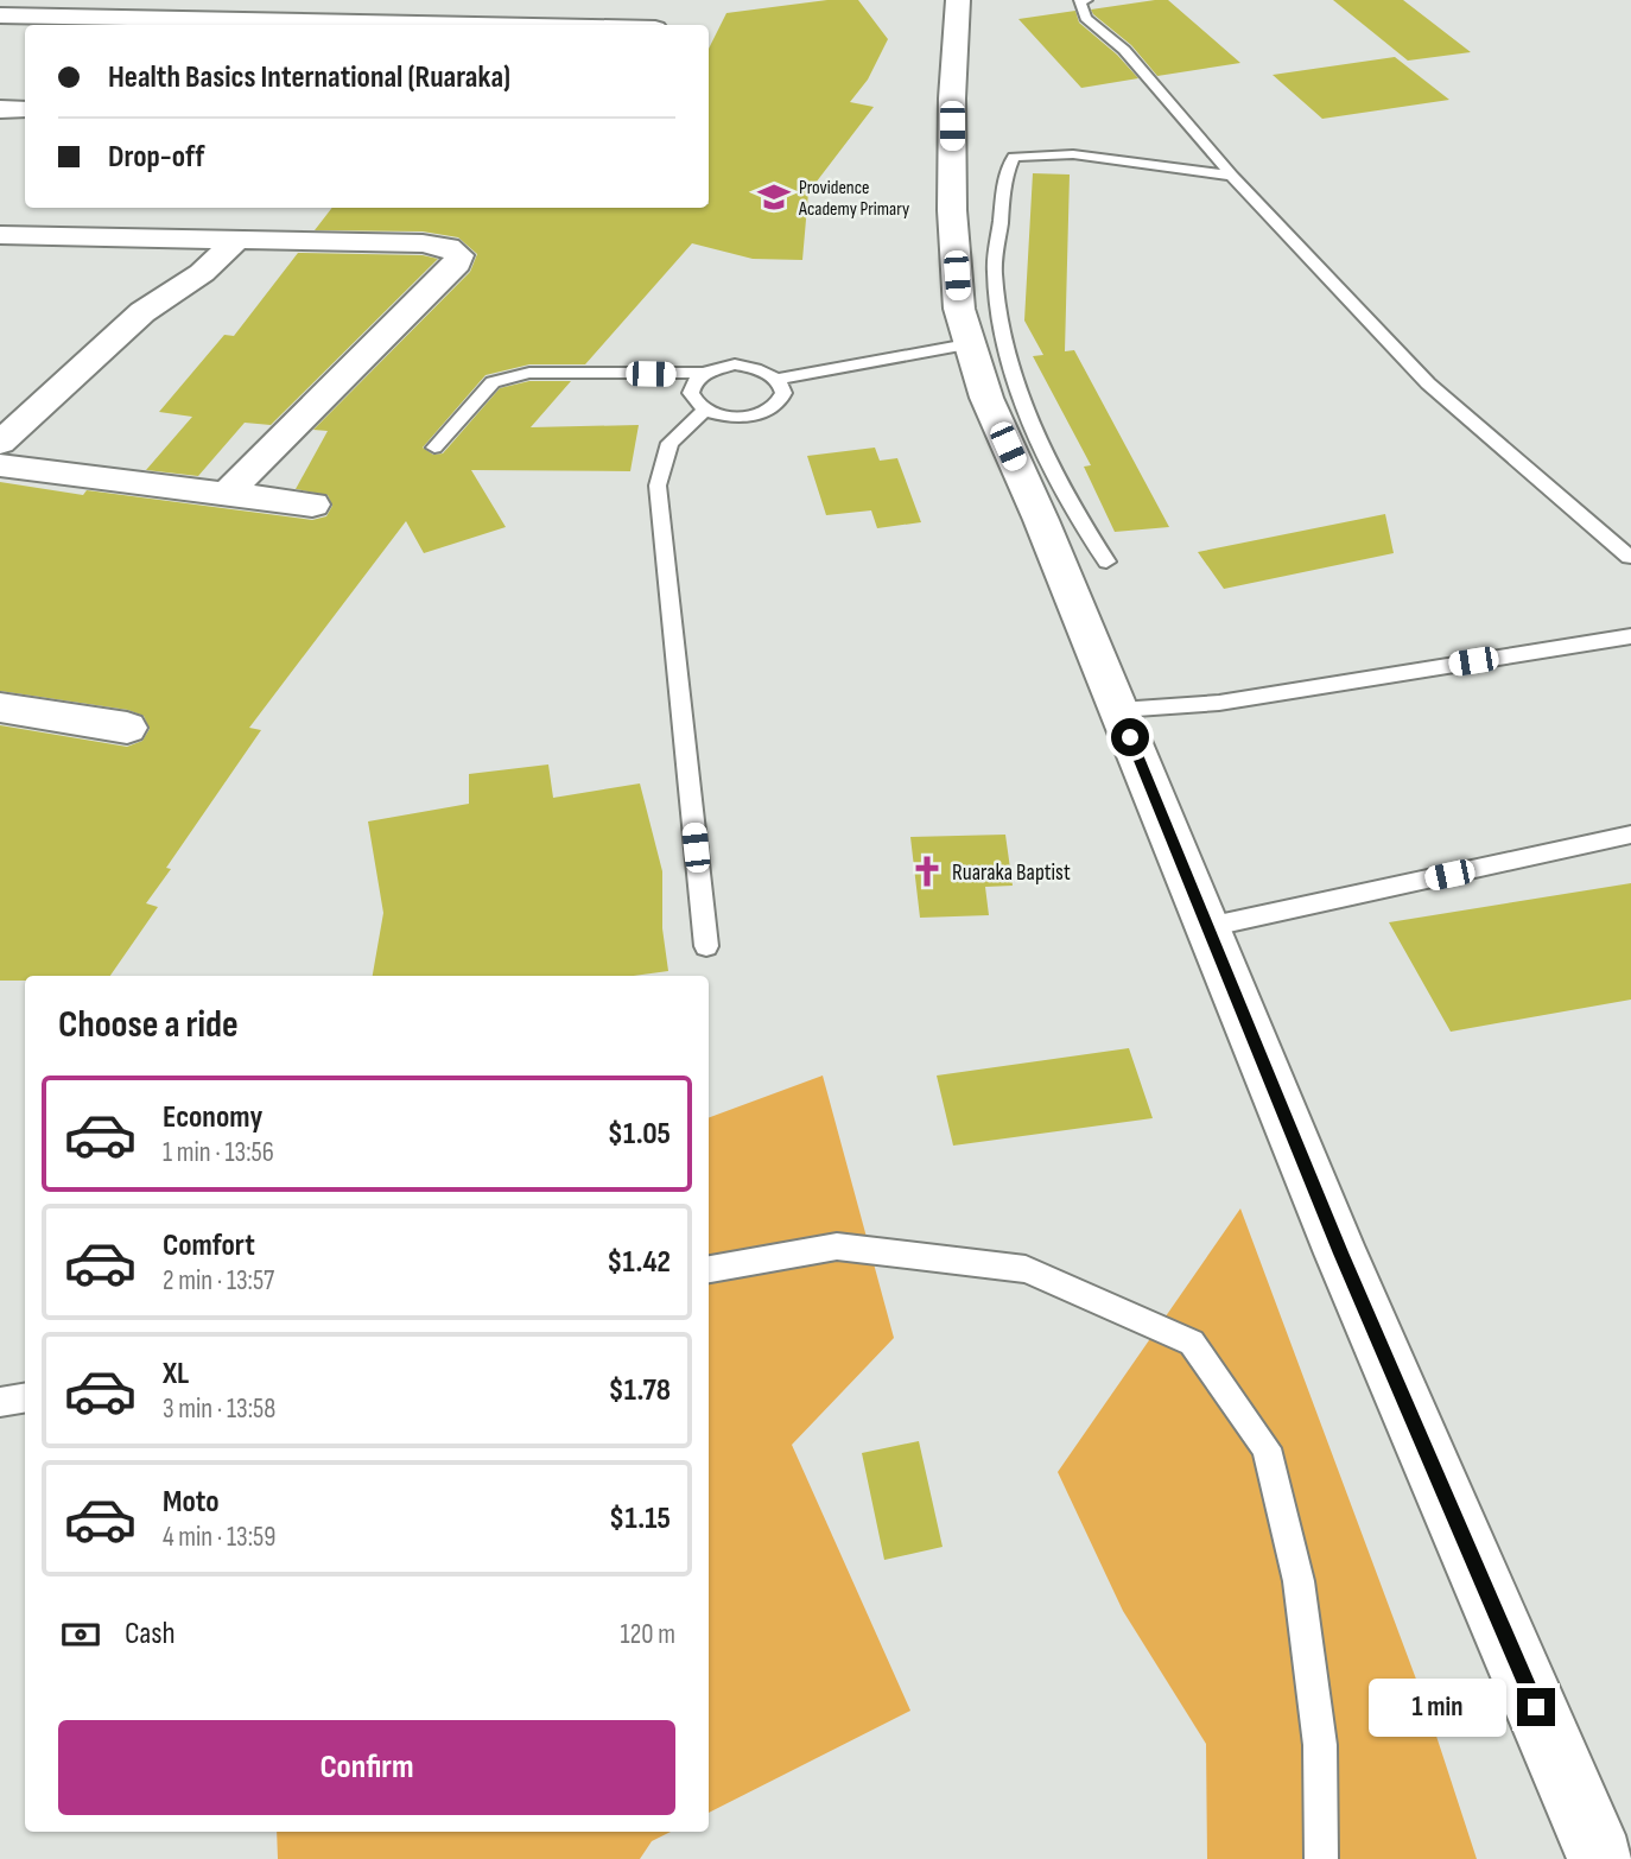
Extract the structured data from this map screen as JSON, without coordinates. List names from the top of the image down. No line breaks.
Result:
{"places":{"school or university":["Providence Academy Primary"],"church":["Ruaraka Baptist"]},"page":{"banner":["Health Basics International (Ruaraka)","Drop-off"],"heading":"Choose a ride","list":[{"name":"Economy","note":"1 min · 13:56","value":"$1.05"},{"name":"Comfort","note":"2 min · 13:57","value":"$1.42"},{"name":"XL","note":"3 min · 13:58","value":"$1.78"},{"name":"Moto","note":"4 min · 13:59","value":"$1.15"}],"pay":["Cash","120 m"],"bubble":"1 min","buttons":"Confirm"}}
